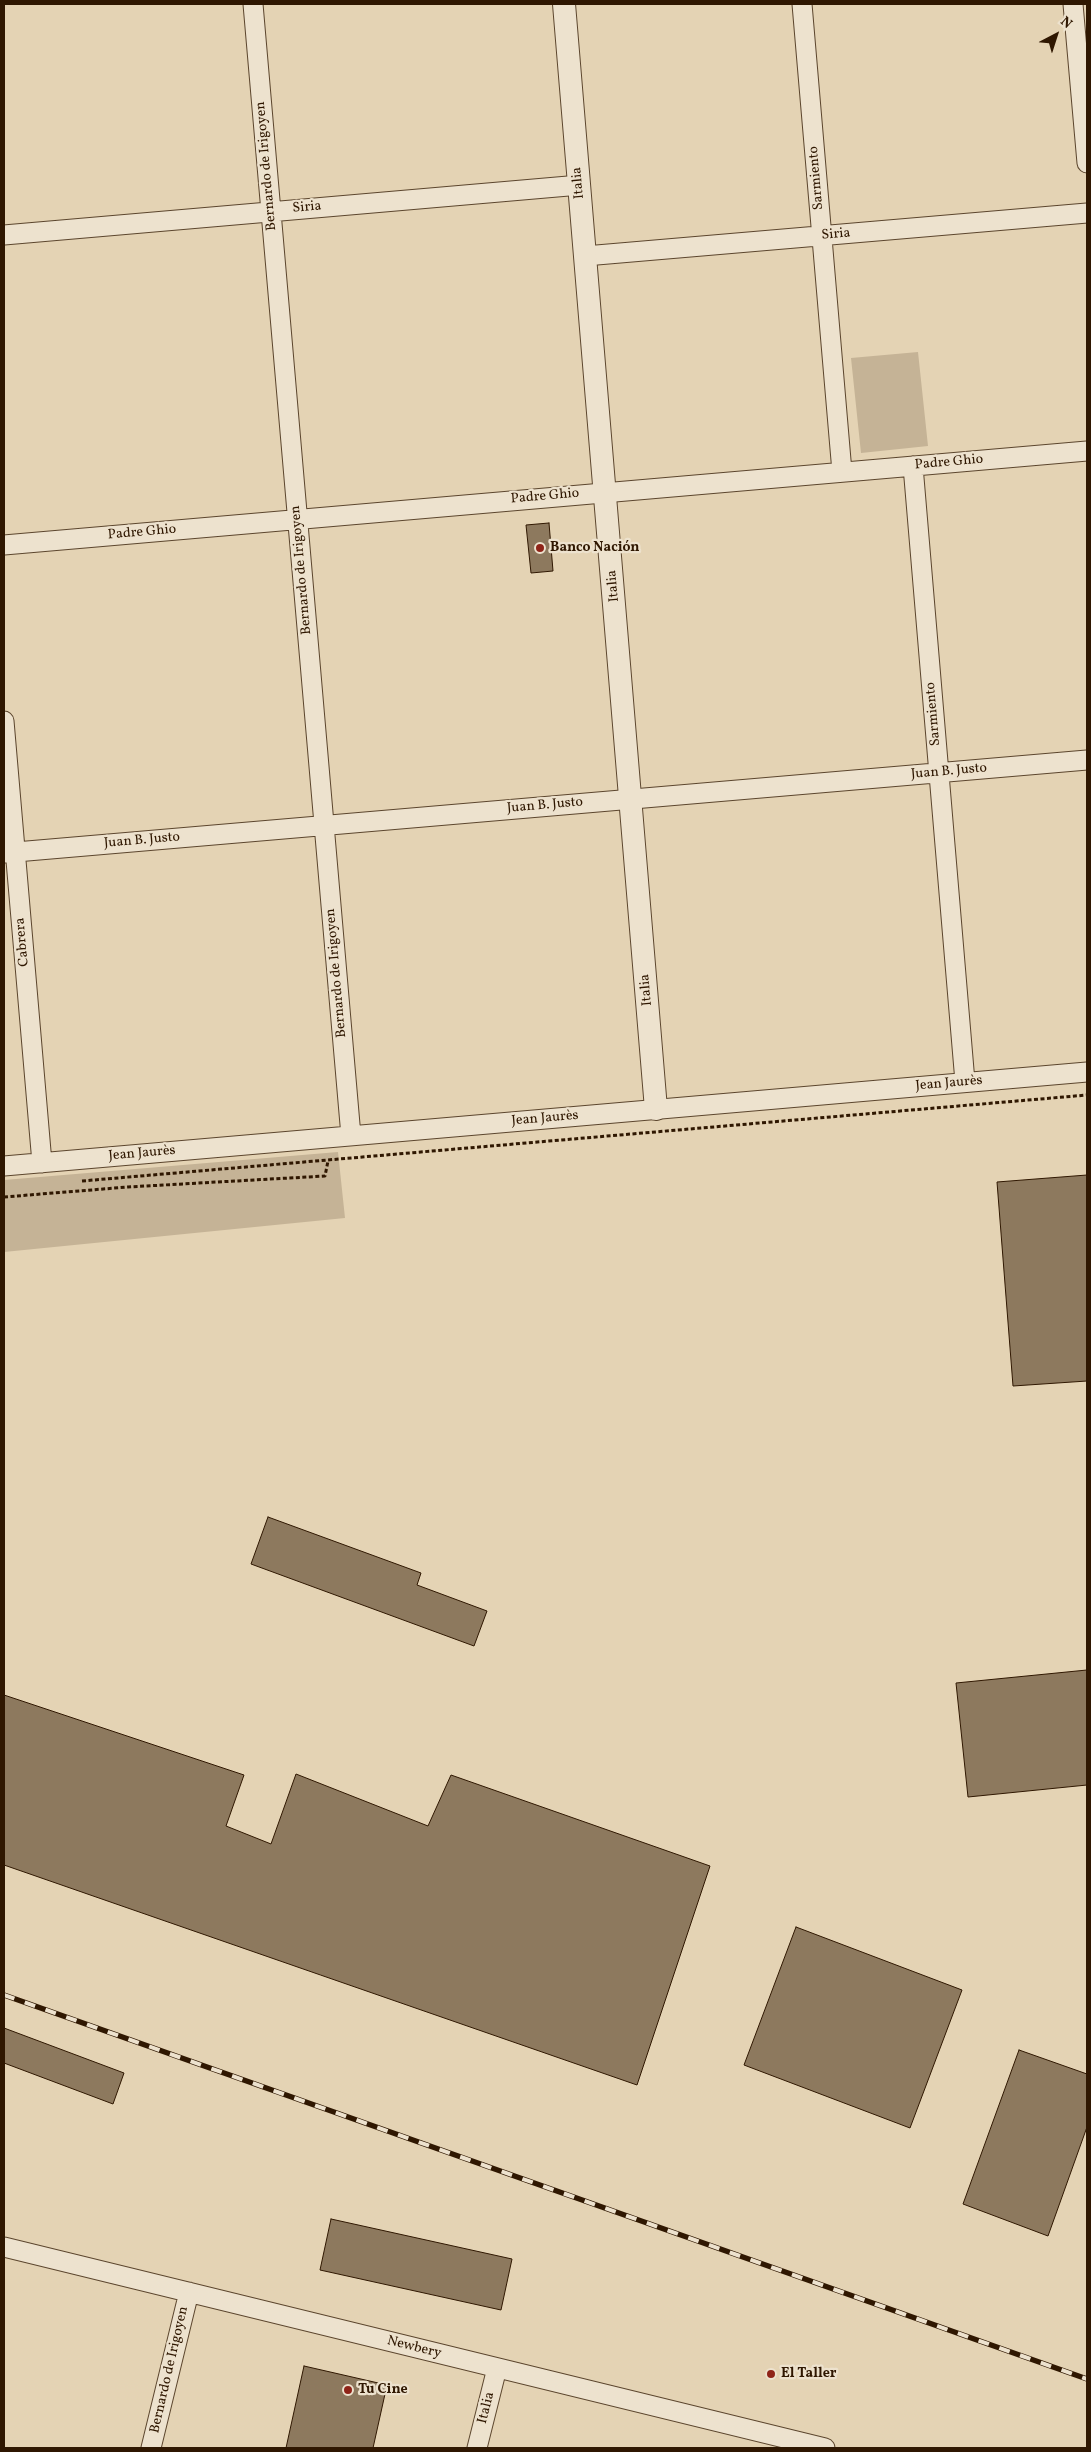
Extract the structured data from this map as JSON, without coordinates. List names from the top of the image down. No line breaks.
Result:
{"streets":{"street":["Bernardo de Irigoyen","Sarmiento","Italia","Siria","Padre Ghio","Juan B. Justo","Cabrera","Jean Jaurès","Newbery"]},"crossings":[["Bernardo de Irigoyen","Siria"],["Bernardo de Irigoyen","Padre Ghio"],["Bernardo de Irigoyen","Juan B. Justo"],["Bernardo de Irigoyen","Jean Jaurès"],["Bernardo de Irigoyen","Newbery"],["Sarmiento","Siria"],["Sarmiento","Padre Ghio"],["Sarmiento","Juan B. Justo"],["Sarmiento","Jean Jaurès"],["Italia","Siria"],["Italia","Padre Ghio"],["Italia","Juan B. Justo"],["Italia","Jean Jaurès"],["Italia","Newbery"],["Juan B. Justo","Cabrera"],["Cabrera","Jean Jaurès"]],"places":["Banco Nación","El Taller","Tu Cine"],"north":"top right"}
